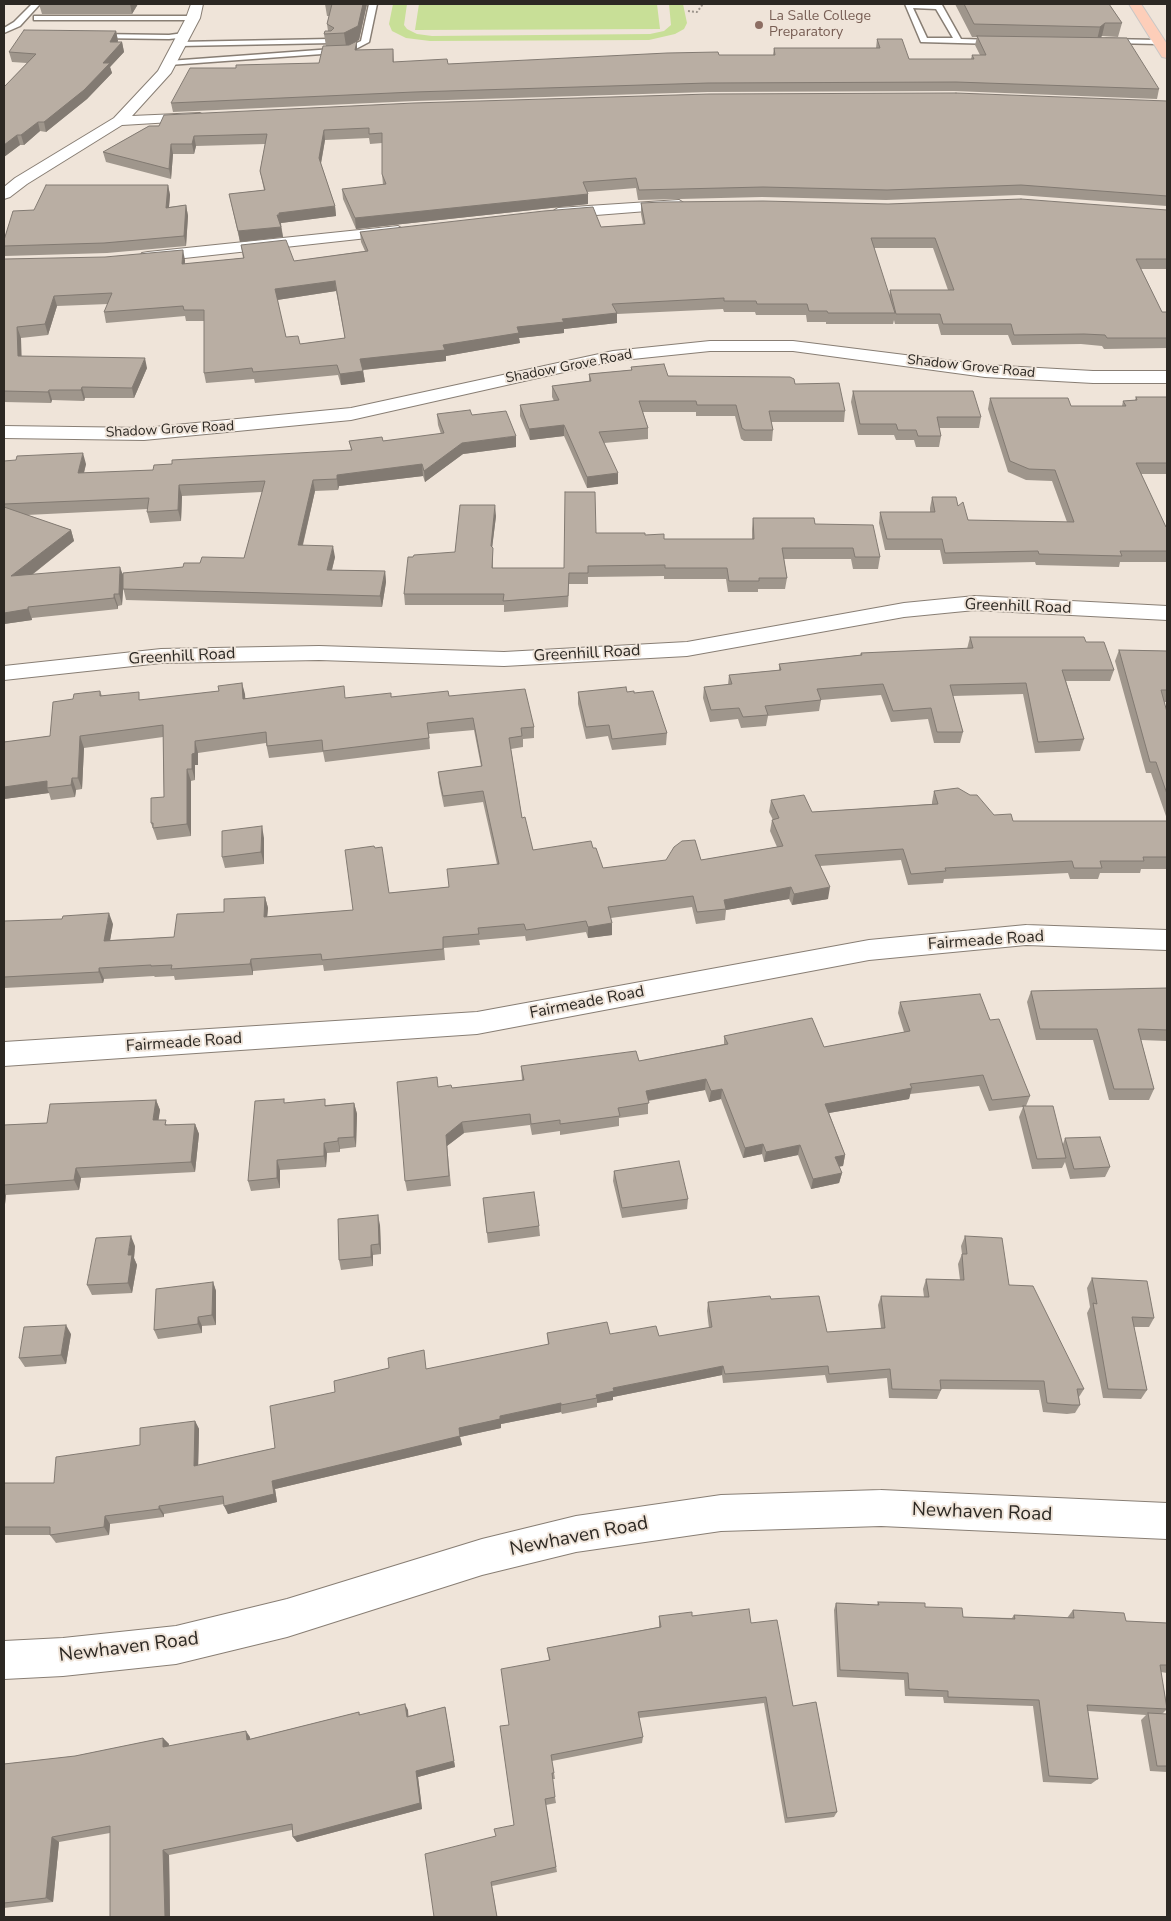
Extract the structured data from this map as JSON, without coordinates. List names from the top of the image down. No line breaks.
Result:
{"streets":{"street":["Shadow Grove Road","Greenhill Road","Fairmeade Road","Newhaven Road"]},"places":["La Salle College Preparatory"]}
